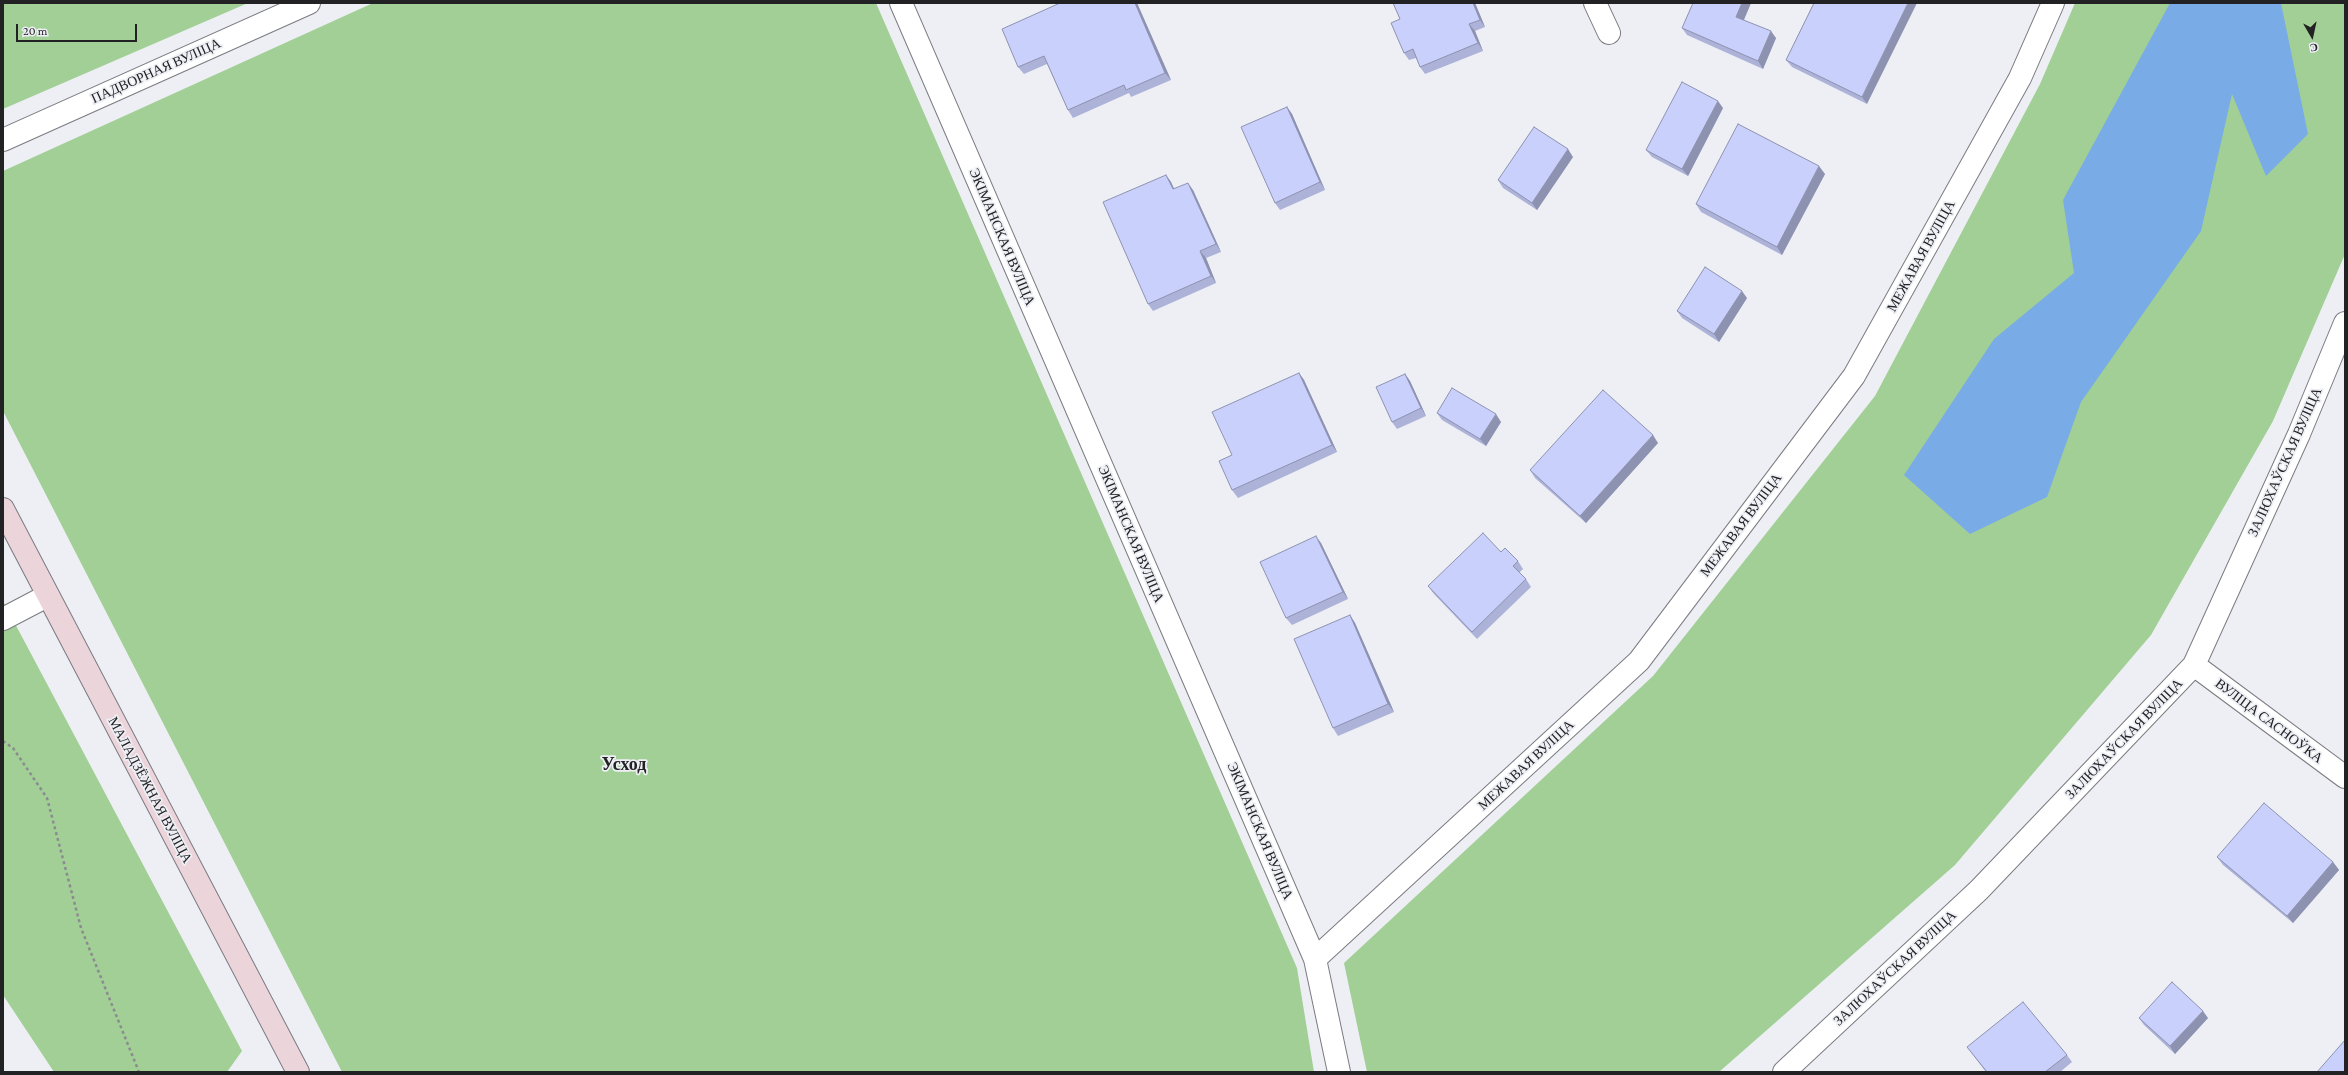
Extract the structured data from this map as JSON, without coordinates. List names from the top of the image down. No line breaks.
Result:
{"streets":{"main road":["МАЛАДЗЁЖНАЯ ВУЛІЦА"],"street":["ПАДВОРНАЯ ВУЛІЦА","ЭКІМАНСКАЯ ВУЛІЦА","МЕЖАВАЯ ВУЛІЦА","ЗАЛЮХАЎСКАЯ ВУЛІЦА","ВУЛІЦА САСНОЎКА"]},"crossings":[["ЭКІМАНСКАЯ ВУЛІЦА","МЕЖАВАЯ ВУЛІЦА"],["ЗАЛЮХАЎСКАЯ ВУЛІЦА","ВУЛІЦА САСНОЎКА"]],"districts":["Усход"],"scale_bar":"20 m","north":"bottom"}
